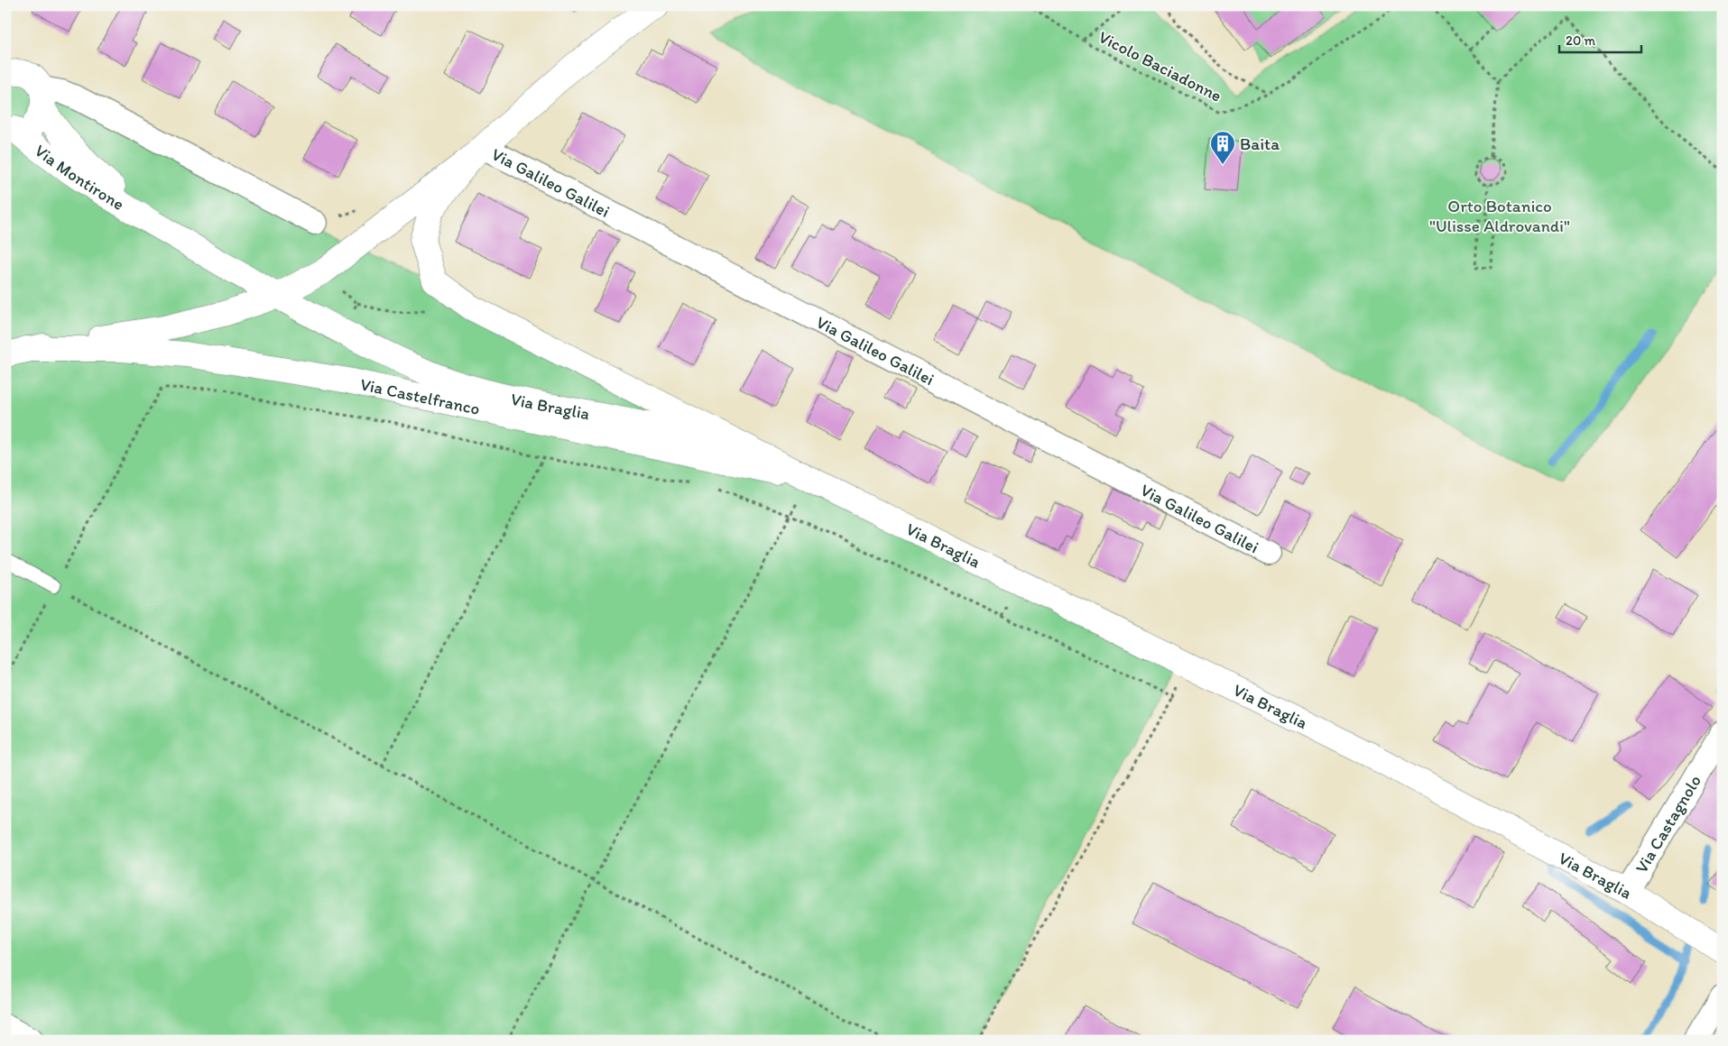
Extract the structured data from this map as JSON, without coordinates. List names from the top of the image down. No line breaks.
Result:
{"streets":{"street":["Via Montirone","Via Galileo Galilei","Via Castelfranco","Via Braglia","Via Castagnolo"],"path":["Vicolo Baciadonne"]},"crossings":[["Via Montirone","Via Castelfranco"],["Via Montirone","Via Braglia"],["Via Galileo Galilei","Via Castelfranco"],["Via Galileo Galilei","Via Braglia"],["Via Castelfranco","Via Braglia"],["Via Braglia","Via Castagnolo"]],"parks":["Orto Botanico \"Ulisse Aldrovandi\""],"places":{"building":["Baita"]},"scale_bar":"20 m"}
